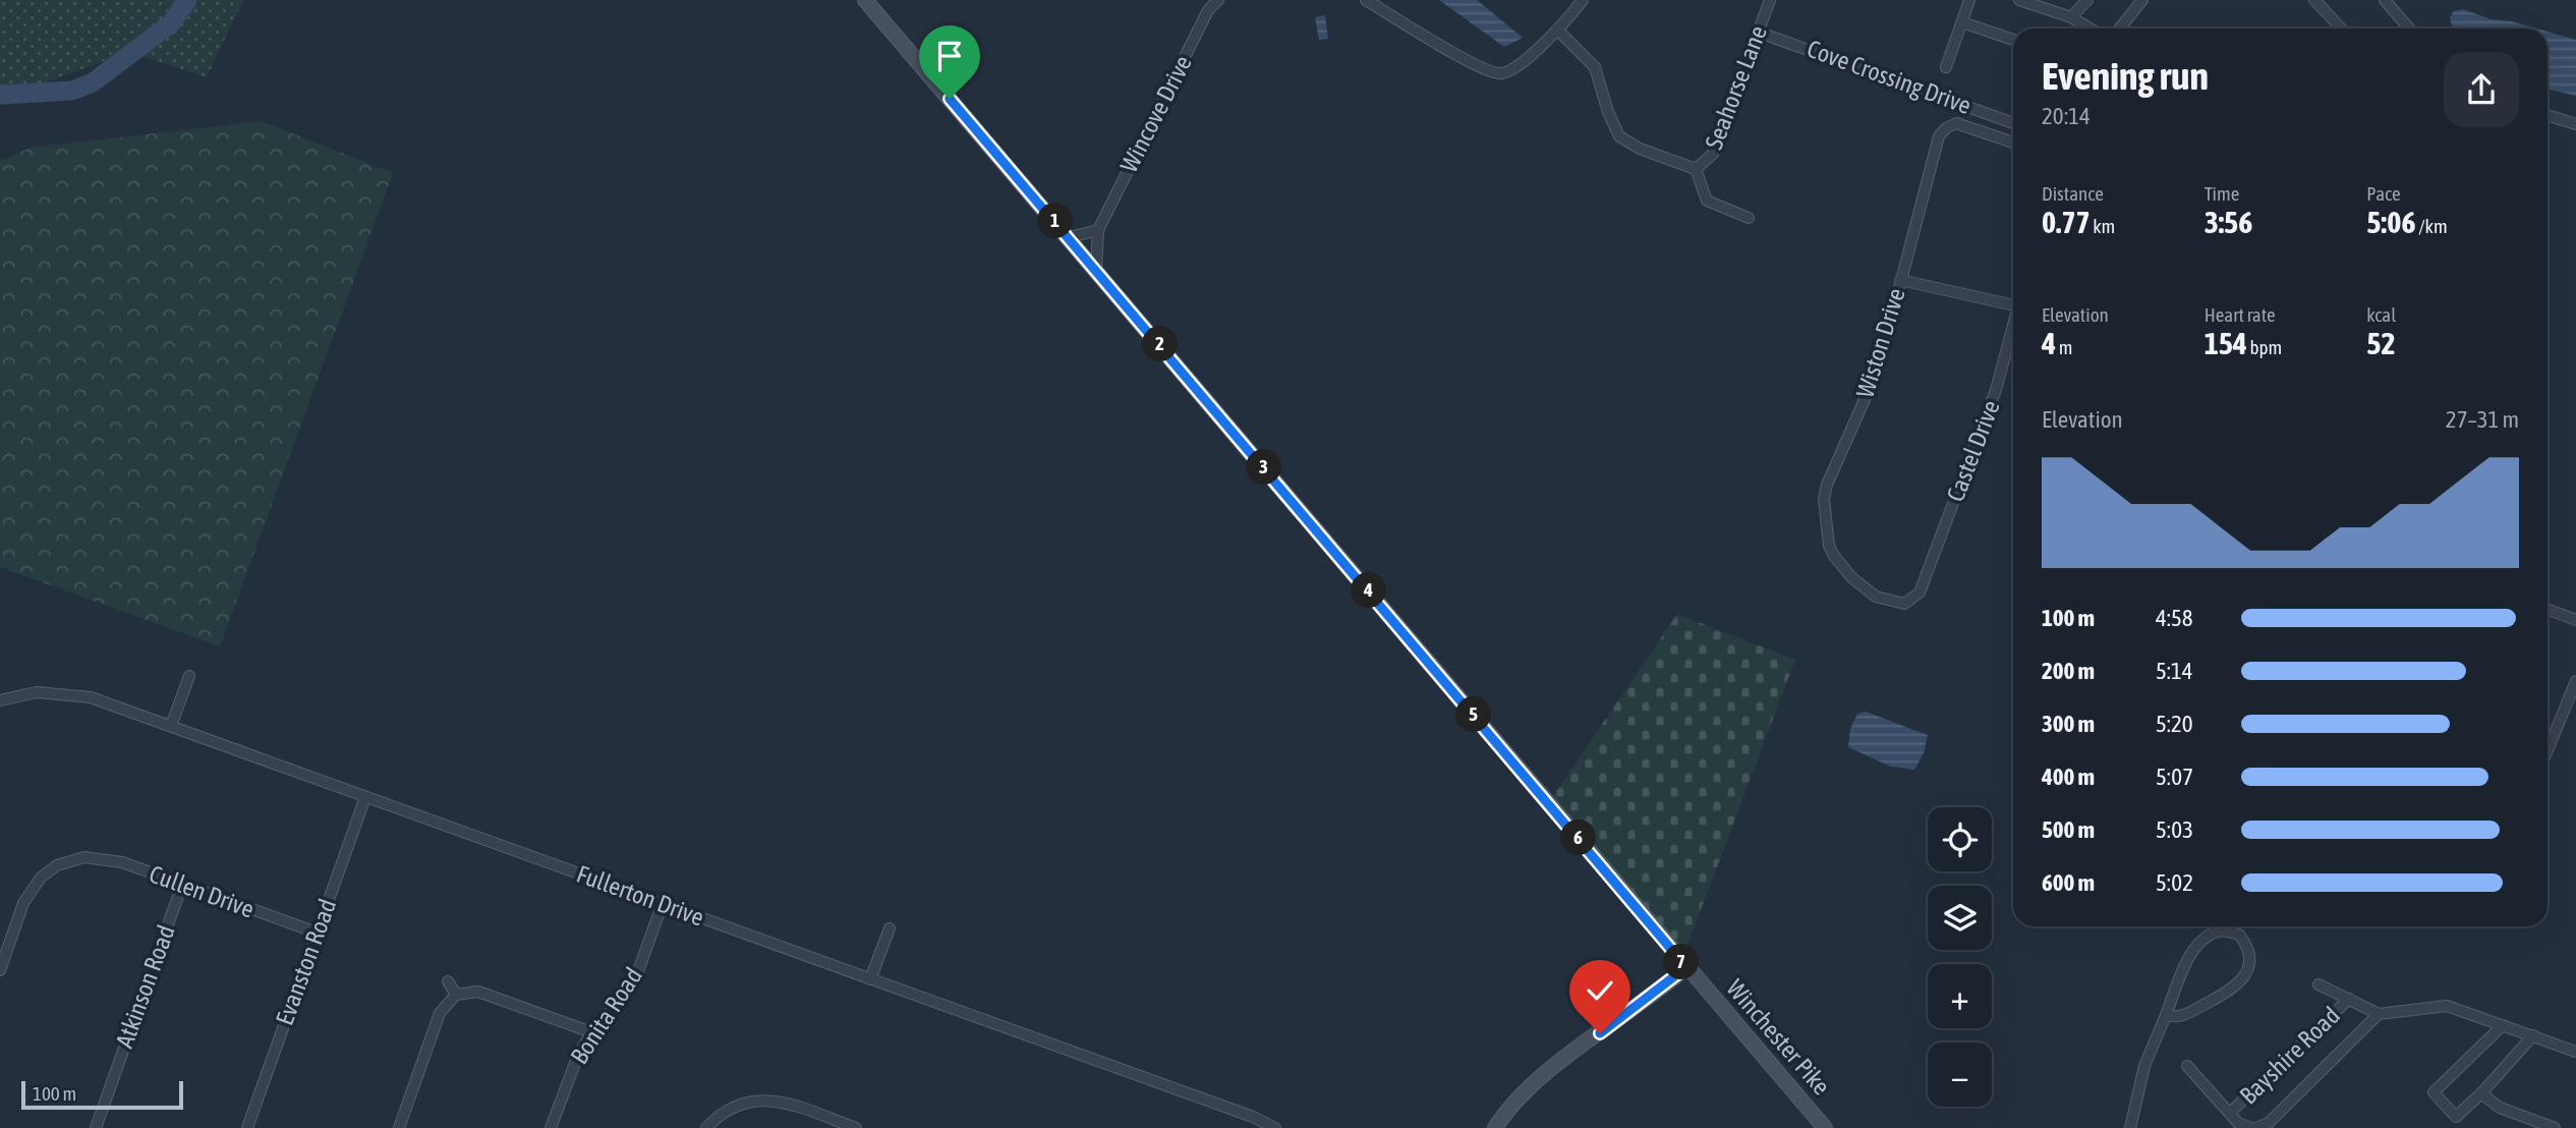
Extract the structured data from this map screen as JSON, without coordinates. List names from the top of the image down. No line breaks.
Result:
{"streets":{"main road":["Winchester Pike"],"street":["Cove Crossing Drive","Seahorse Lane","Wincove Drive","Wiston Drive","Castel Drive","Cullen Drive","Fullerton Drive","Evanston Road","Atkinson Road","Bonita Road","Bayshire Road"]},"crossings":[["Cove Crossing Drive","Seahorse Lane"],["Wincove Drive","Winchester Pike"],["Wiston Drive","Castel Drive"],["Cullen Drive","Evanston Road"],["Cullen Drive","Atkinson Road"],["Fullerton Drive","Evanston Road"],["Fullerton Drive","Bonita Road"]],"scale_bar":"100 m","page":{"heading":["Evening run","20:14"],"stats":[["Distance","0.77 km"],["Time","3:56"],["Pace","5:06 /km"],["Elevation","4 m"],["Heart rate","154 bpm"],["kcal","52"]],"pins":["1","2","3","4","5","6","7"],"chart":["Elevation","27–31 m"],"list":[{"name":"100 m","note":"4:58"},{"name":"200 m","note":"5:14"},{"name":"300 m","note":"5:20"},{"name":"400 m","note":"5:07"},{"name":"500 m","note":"5:03"},{"name":"600 m","note":"5:02"}],"map_buttons":["+","−"],"scale":"100 m"}}
